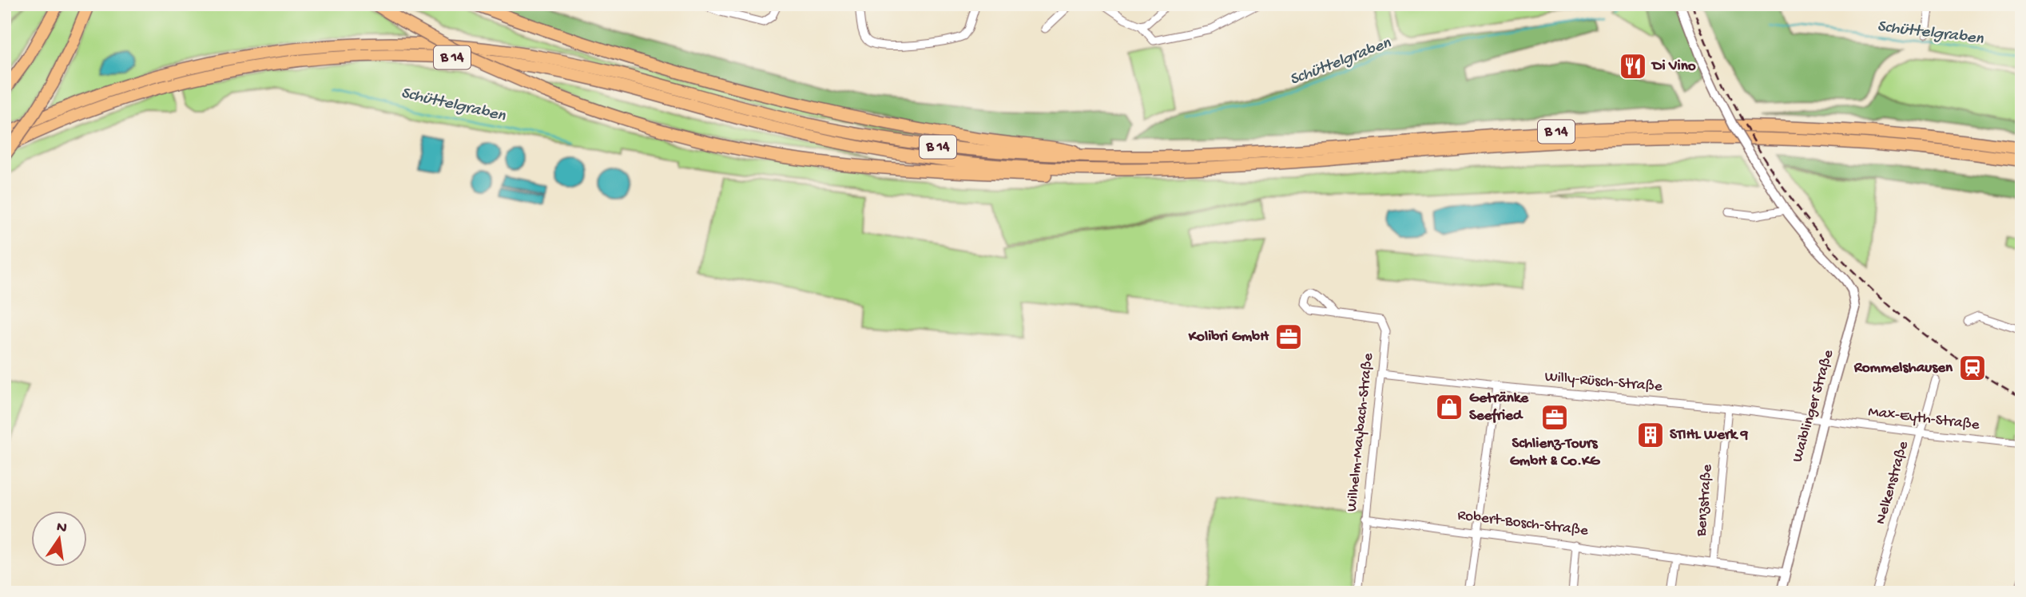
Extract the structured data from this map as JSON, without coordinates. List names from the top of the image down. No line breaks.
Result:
{"streets":{"highway":["B 14"],"street":["Willy-Rüsch-Straße","Waiblinger Straße","Max-Eyth-Straße","Wilhelm-Maybach-Straße","Nelkenstraße","Benzstraße","Robert-Bosch-Straße"]},"crossings":[["Willy-Rüsch-Straße","Waiblinger Straße"],["Willy-Rüsch-Straße","Max-Eyth-Straße"],["Willy-Rüsch-Straße","Wilhelm-Maybach-Straße"],["Willy-Rüsch-Straße","Benzstraße"],["Waiblinger Straße","Max-Eyth-Straße"],["Waiblinger Straße","Robert-Bosch-Straße"],["Max-Eyth-Straße","Nelkenstraße"],["Wilhelm-Maybach-Straße","Robert-Bosch-Straße"],["Benzstraße","Robert-Bosch-Straße"]],"water":["Schüttelgraben"],"places":{"restaurant":["Di Vino"],"office":["Kolibri GmbH","Schlienz-Tours GmbH & Co.KG"],"station":["Rommelshausen"],"shop":["Getränke Seefried"],"building":["STIHL Werk 9"]},"north":"top"}
